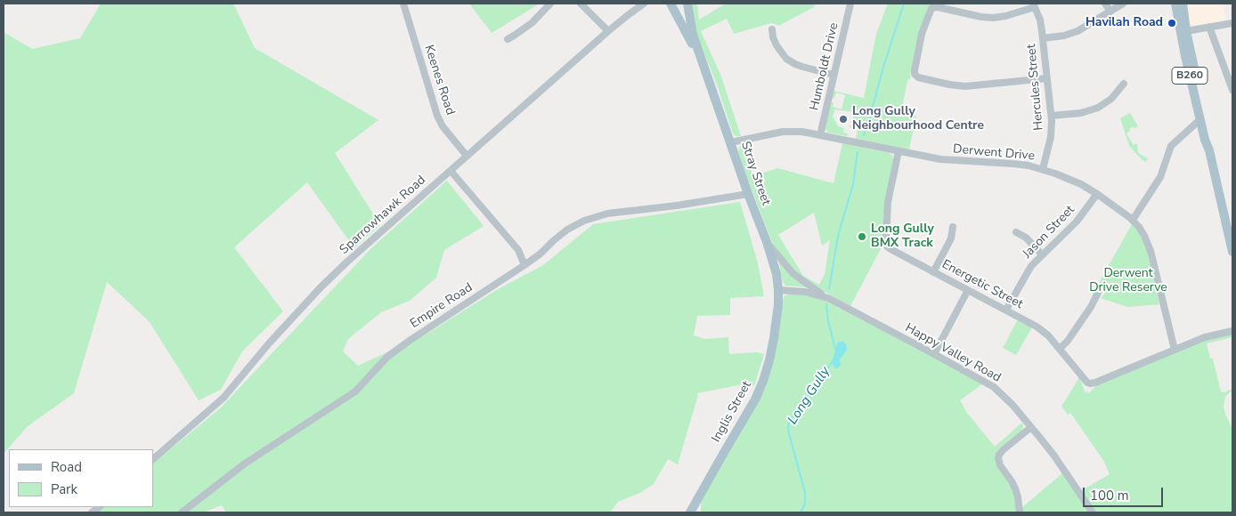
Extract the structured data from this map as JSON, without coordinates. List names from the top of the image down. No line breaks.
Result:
{"streets":{"main road":["B260","Stray Street","Inglis Street"],"street":["Humboldt Drive","Keenes Road","Hercules Street","Derwent Drive","Sparrowhawk Road","Jason Street","Energetic Street","Empire Road","Happy Valley Road"]},"crossings":[["Humboldt Drive","Derwent Drive"],["Keenes Road","Sparrowhawk Road"],["Hercules Street","Derwent Drive"],["Derwent Drive","Stray Street"],["Derwent Drive","Jason Street"],["Derwent Drive","Energetic Street"],["Stray Street","Empire Road"],["Stray Street","Happy Valley Road"],["Stray Street","Inglis Street"],["Jason Street","Energetic Street"],["Happy Valley Road","Inglis Street"]],"water":["Long Gully"],"parks":["Derwent Drive Reserve"],"places":["Havilah Road","Long Gully Neighbourhood Centre","Long Gully BMX Track"],"legend":["Road","Park"],"scale_bar":"100 m"}
